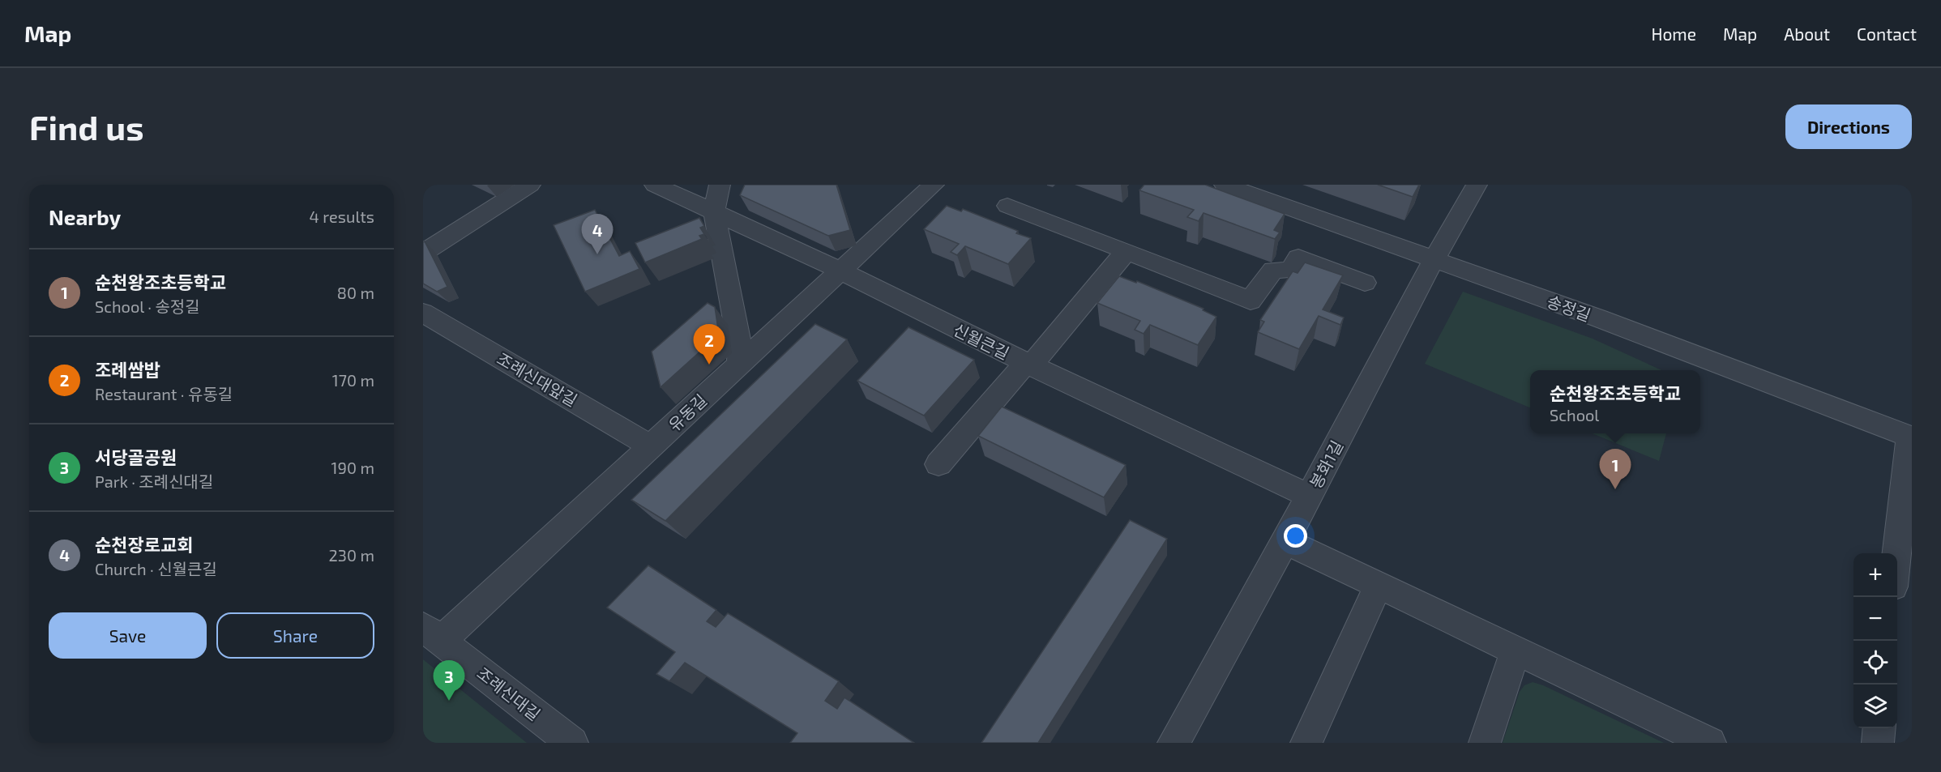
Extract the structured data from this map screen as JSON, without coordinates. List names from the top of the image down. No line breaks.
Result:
{"streets":{"street":["송정길","신월큰길","조례신대앞길","유동길","봉화1길","조례신대길"]},"crossings":[["송정길","봉화1길"],["신월큰길","유동길"],["신월큰길","봉화1길"],["조례신대앞길","유동길"],["유동길","조례신대길"]],"page":{"header":"Map","nav":["Home","Map","About","Contact"],"buttons":["Directions",["Save","Share"]],"title":"Find us","heading":["Nearby","4 results"],"pins":["4","2","1","3"],"list":[{"mark":"1","name":"순천왕조초등학교","note":"School · 송정길","value":"80 m"},{"mark":"2","name":"조례쌈밥","note":"Restaurant · 유동길","value":"170 m"},{"mark":"3","name":"서당골공원","note":"Park · 조례신대길","value":"190 m"},{"mark":"4","name":"순천장로교회","note":"Church · 신월큰길","value":"230 m"}],"popup":["순천왕조초등학교","School"],"map_buttons":["+","−"]}}
